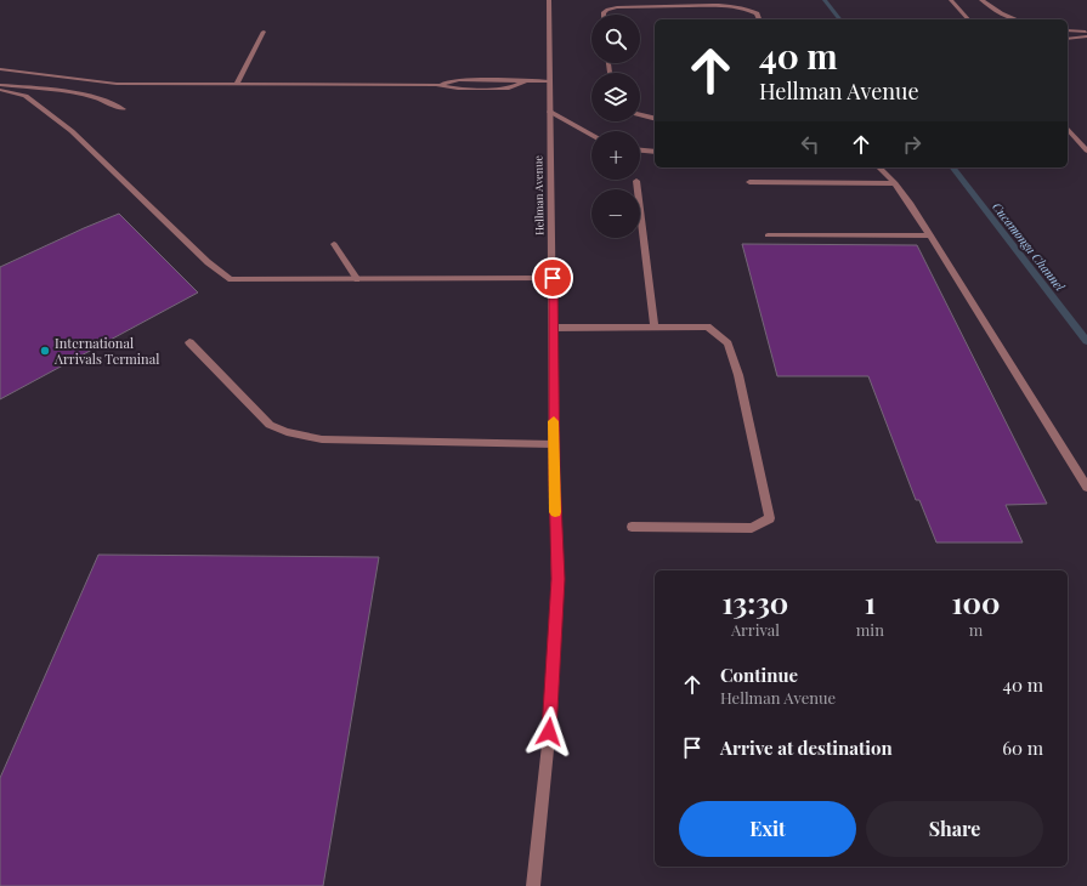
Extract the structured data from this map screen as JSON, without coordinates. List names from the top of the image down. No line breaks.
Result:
{"streets":{"street":["Hellman Avenue"]},"water":["Cucamonga Channel"],"places":["International Arrivals Terminal"],"page":{"map_buttons":["+","−"],"turn":["40 m","Hellman Avenue"],"eta":["13:30","Arrival","1","min","100","m"],"list":[{"name":"Continue","note":"Hellman Avenue","value":"40 m"},{"name":"Arrive at destination","value":"60 m"}],"buttons":["Exit","Share"]}}
